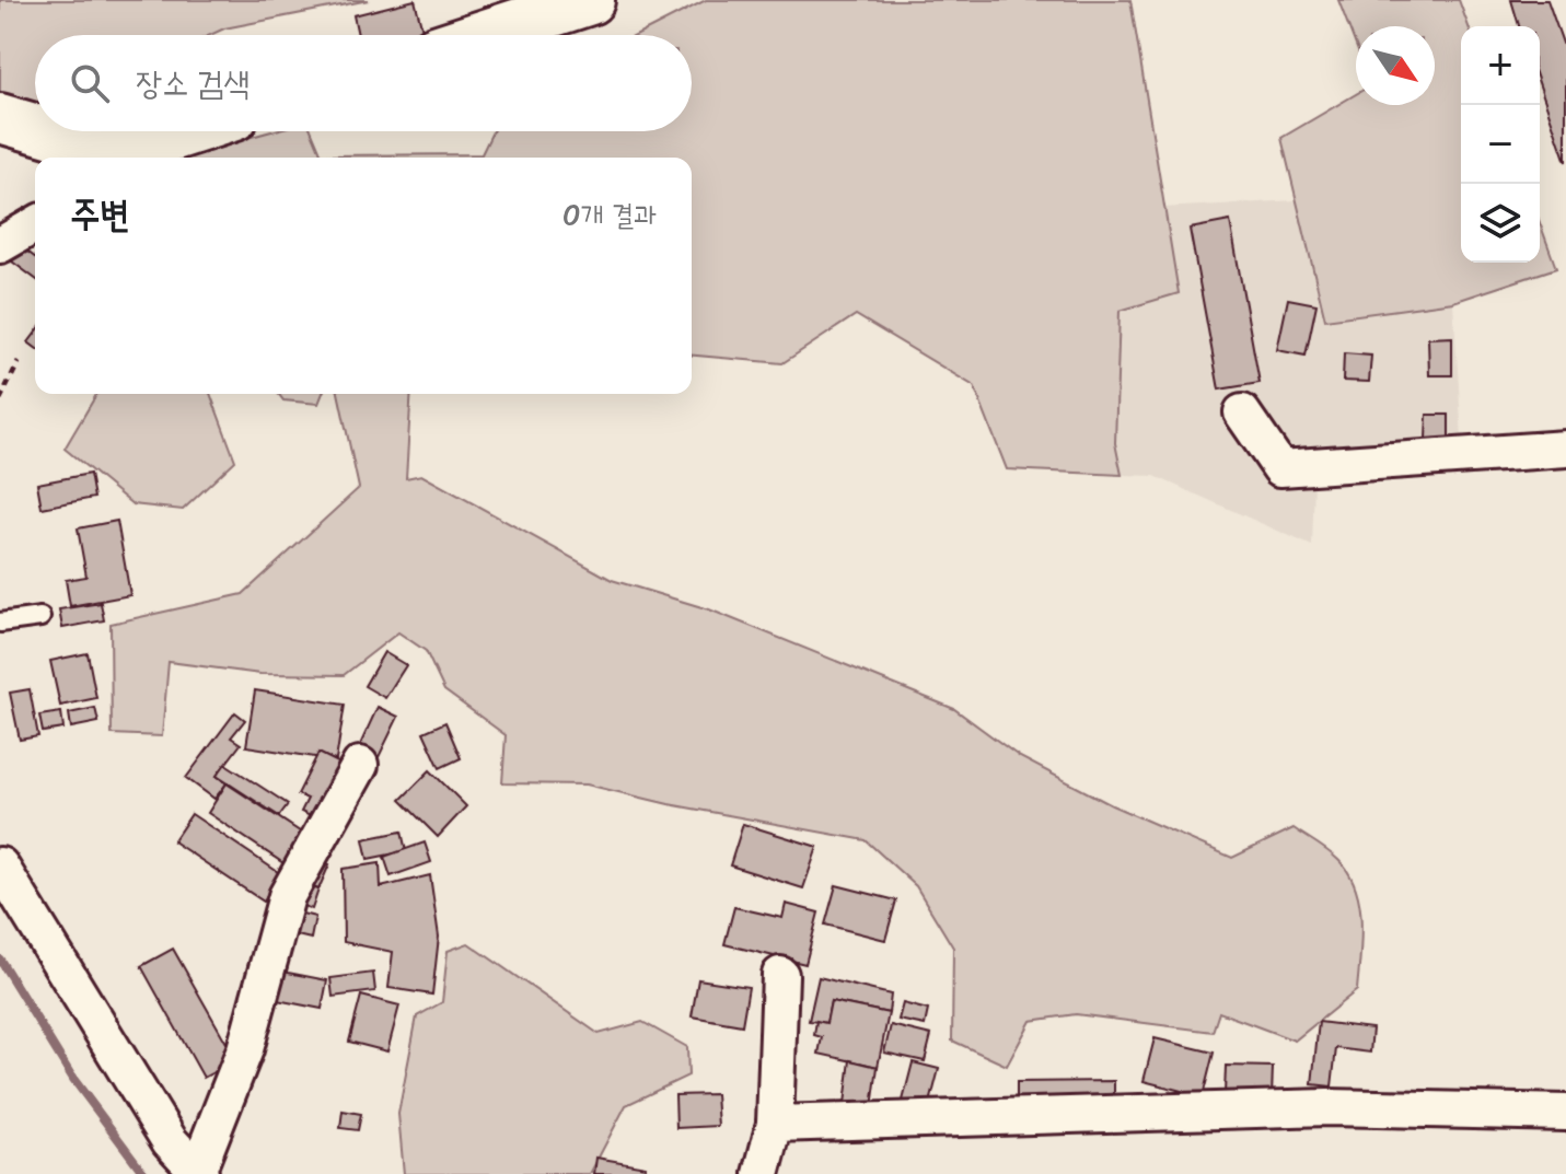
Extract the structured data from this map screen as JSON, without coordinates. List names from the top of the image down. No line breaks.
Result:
{"north":"bottom right","page":{"map_buttons":["+","−"],"search":"장소 검색","heading":["주변","0개 결과"]}}
